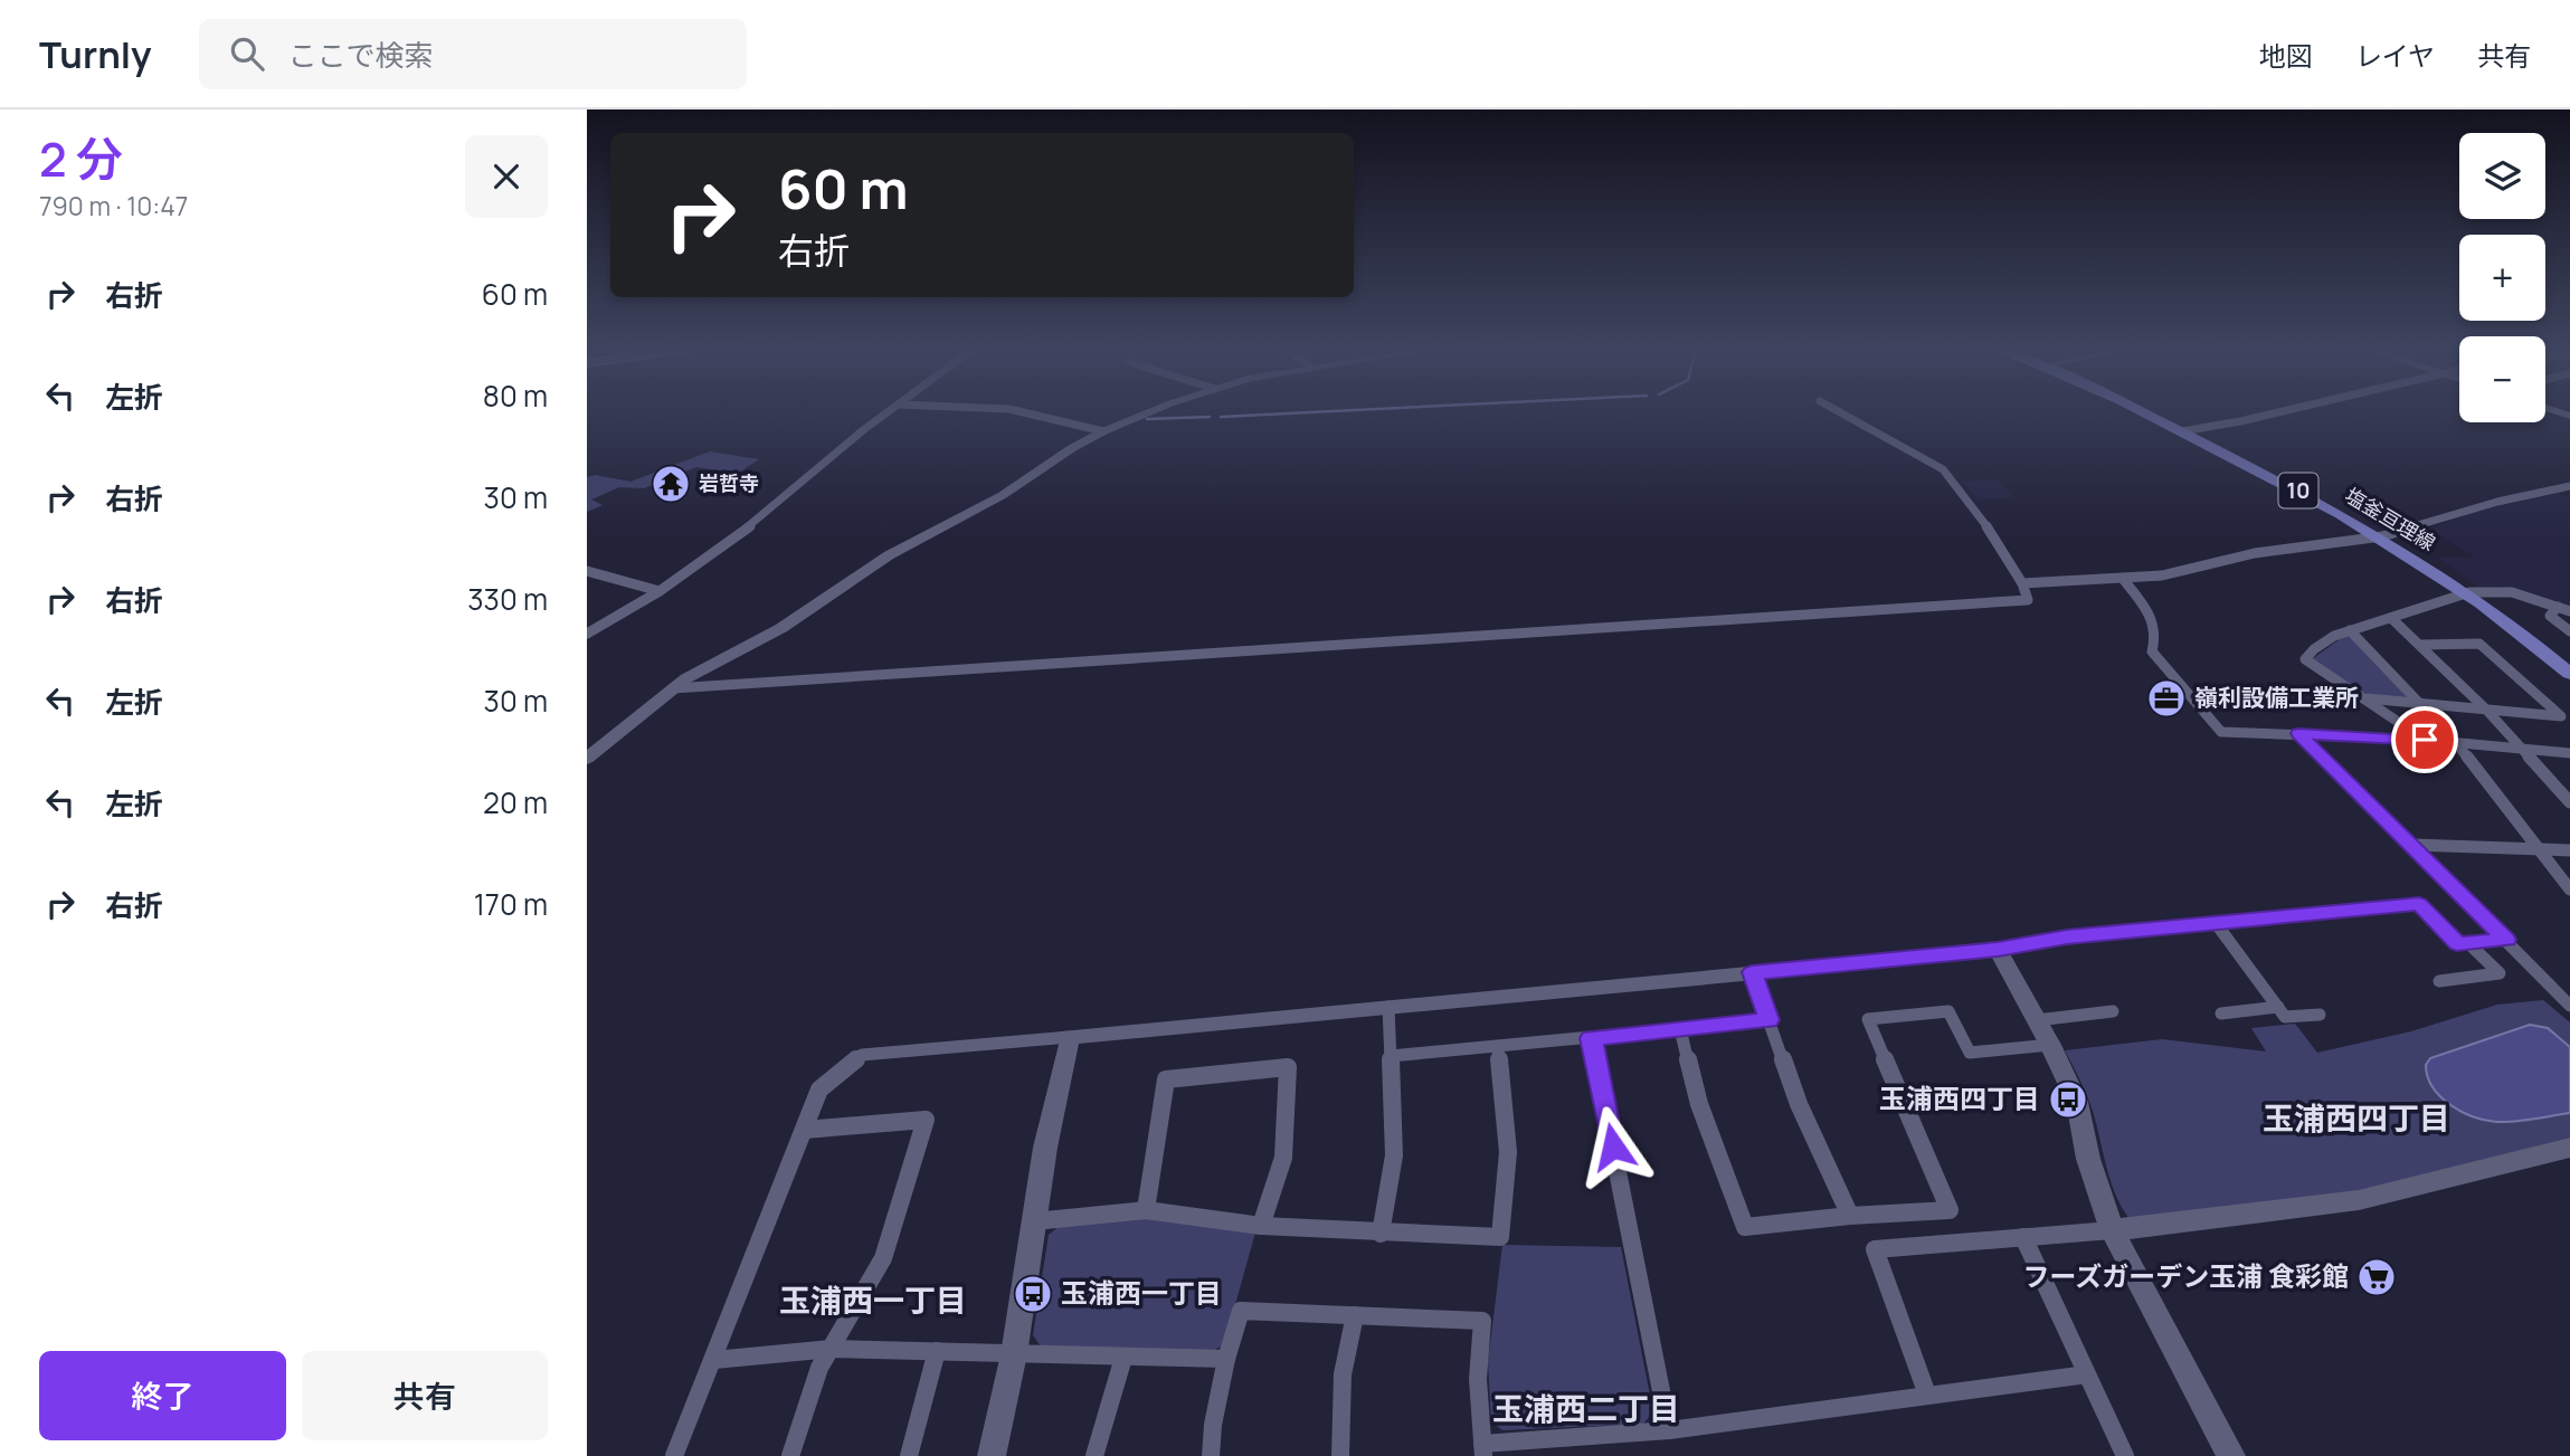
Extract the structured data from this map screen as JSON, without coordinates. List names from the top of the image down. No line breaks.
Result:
{"streets":{"main road":["10","塩釜亘理線"]},"districts":["玉浦西四丁目","玉浦西一丁目","玉浦西二丁目"],"places":{"temple":["岩哲寺"],"office":["嶺利設備工業所"],"bus stop":["玉浦西四丁目","玉浦西一丁目"],"supermarket":["フーズガーデン玉浦 食彩館"]},"page":{"header":"Turnly","search":"ここで検索","nav":["地図","レイヤ","共有"],"heading":["2 分","790 m · 10:47"],"map_buttons":["+","−"],"turn":["60 m","右折"],"list":[{"name":"右折","value":"60 m"},{"name":"左折","value":"80 m"},{"name":"右折","value":"30 m"},{"name":"右折","value":"330 m"},{"name":"左折","value":"30 m"},{"name":"左折","value":"20 m"},{"name":"右折","value":"170 m"}],"buttons":["終了","共有"]}}
